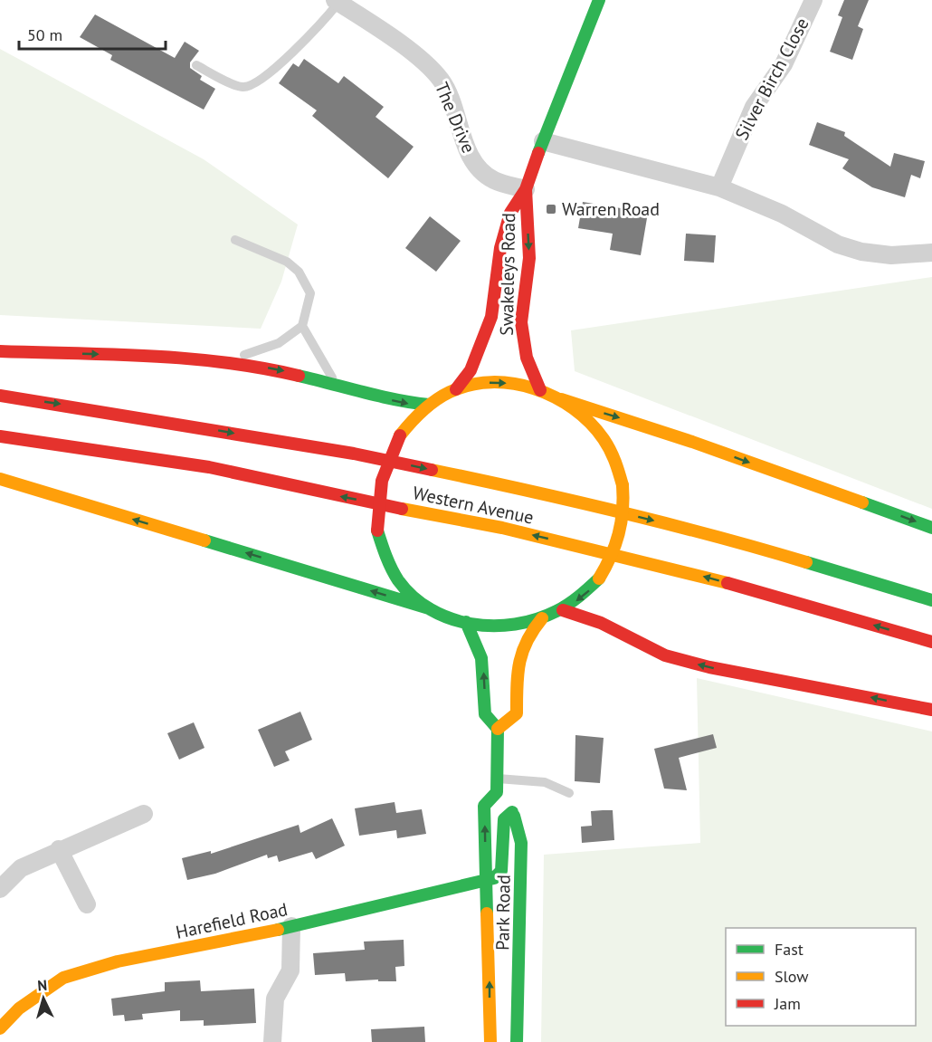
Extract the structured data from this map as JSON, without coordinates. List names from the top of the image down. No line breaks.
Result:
{"streets":{"main road":["Swakeleys Road","Western Avenue","Park Road","Harefield Road"],"street":["Silver Birch Close","The Drive"]},"crossings":[["The Drive","Swakeleys Road"],["Park Road","Harefield Road"]],"places":{"transit":["Warren Road"]},"legend":["Fast","Slow","Jam"],"scale_bar":"50 m","north":"top"}
